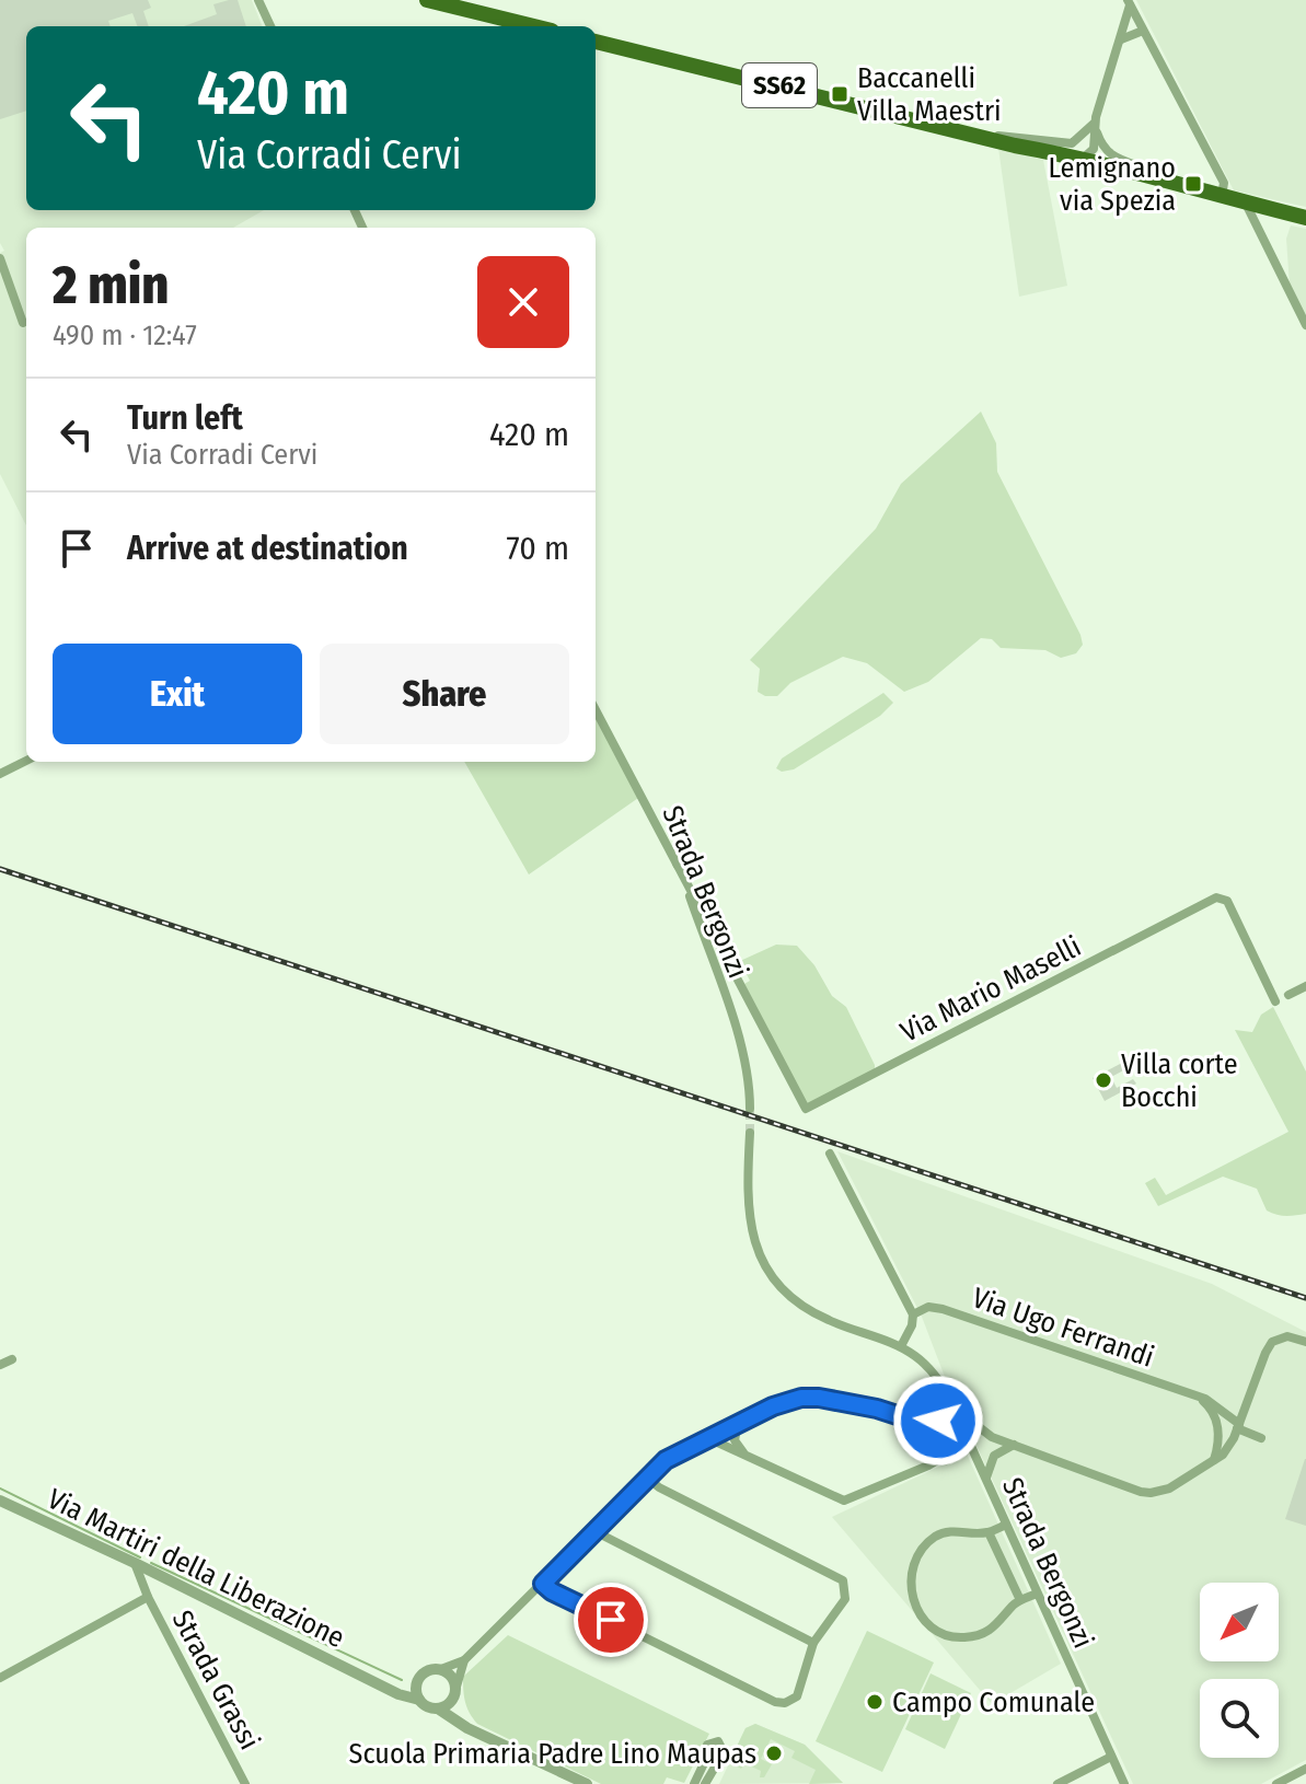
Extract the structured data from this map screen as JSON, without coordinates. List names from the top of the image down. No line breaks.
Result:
{"streets":{"main road":["SS62"],"street":["Strada Bergonzi","Via Mario Maselli","Via Ugo Ferrandi","Via Martiri della Liberazione","Strada Grassi"]},"crossings":[["Strada Bergonzi","Via Mario Maselli"],["Via Martiri della Liberazione","Strada Grassi"]],"places":{"transit":["Baccanelli Villa Maestri","Lemignano via Spezia"],"other":["Villa corte Bocchi","Campo Comunale","Scuola Primaria Padre Lino Maupas"]},"north":"bottom left","page":{"turn":["420 m","Via Corradi Cervi"],"heading":["2 min","490 m · 12:47"],"list":[{"name":"Turn left","note":"Via Corradi Cervi","value":"420 m"},{"name":"Arrive at destination","value":"70 m"}],"buttons":["Exit","Share"]}}
